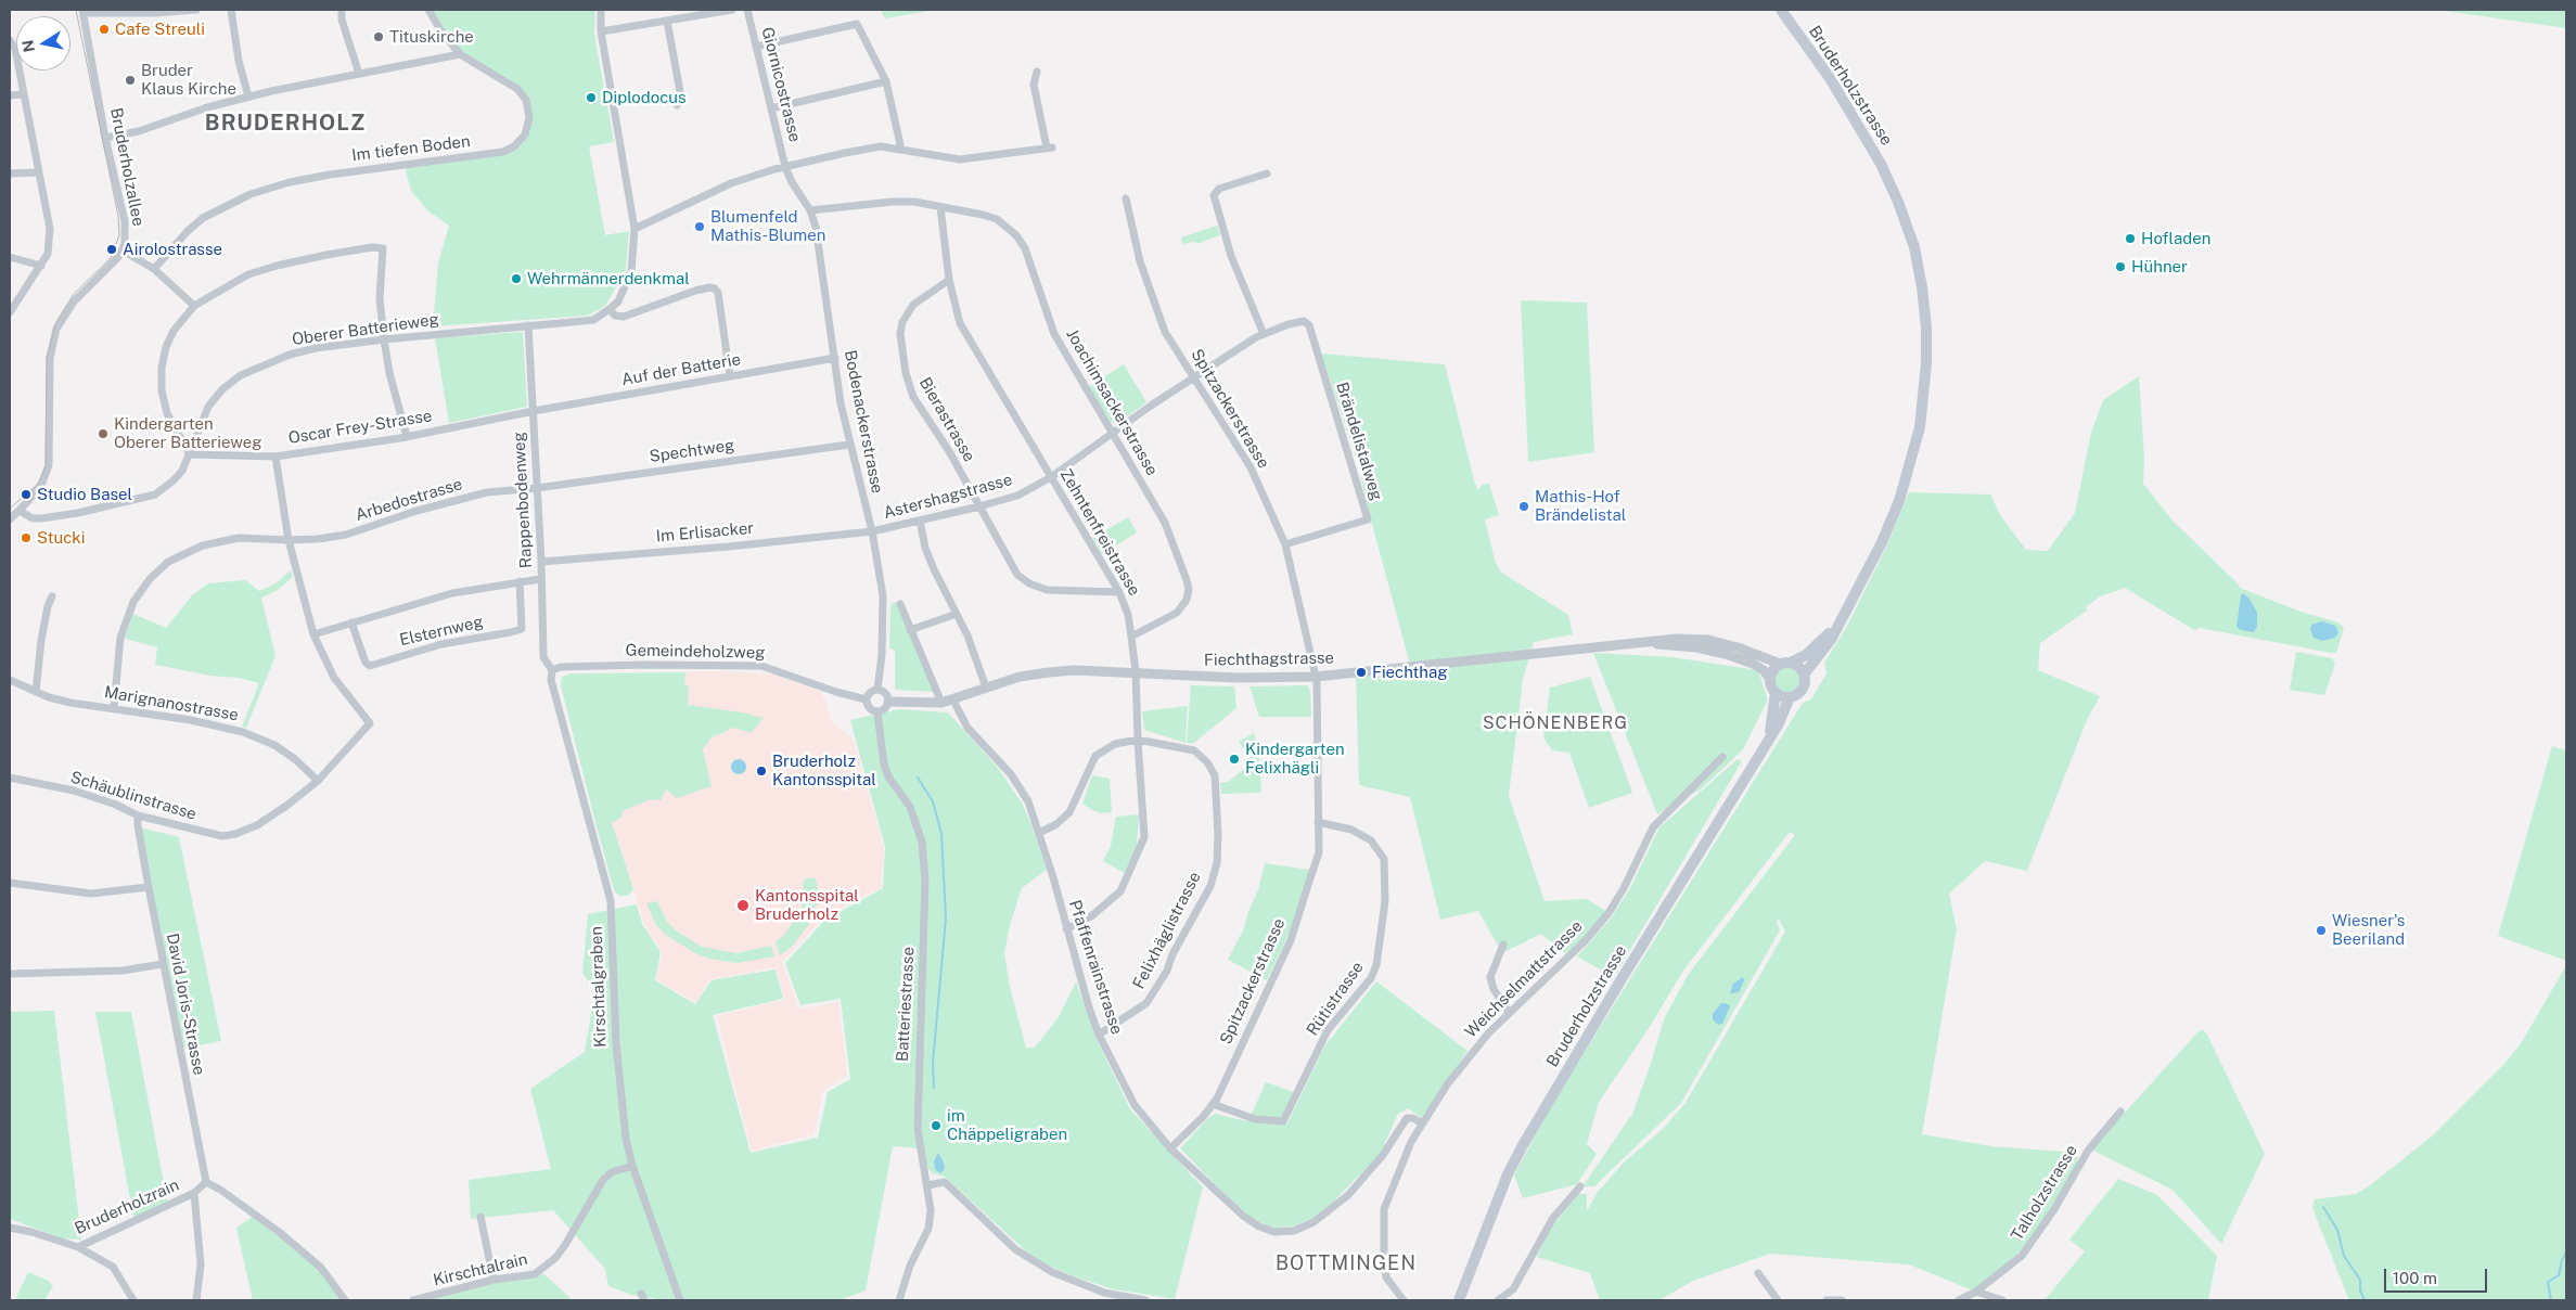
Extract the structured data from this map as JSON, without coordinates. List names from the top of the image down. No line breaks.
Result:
{"streets":{"main road":["Bruderholzstrasse"],"street":["Giornicostrasse","Im tiefen Boden","Bruderholzallee","Oberer Batterieweg","Auf der Batterie","Joachimsackerstrasse","Spitzackerstrasse","Bierastrasse","Bodenackerstrasse","Oscar Frey-Strasse","Brändelistalweg","Spechtweg","Astershagstrasse","Arbedostrasse","Rappenbodenweg","Im Erlisacker","Zehntenfreistrasse","Elsternweg","Gemeindeholzweg","Fiechthagstrasse","Marignanostrasse","Schäublinstrasse","Felixhäglistrasse","Pfaffenrainstrasse","Weichselmattstrasse","Kirschtalgraben","Rütistrasse","David Joris-Strasse","Batteriestrasse","Talholzstrasse","Bruderholzrain","Kirschtalrain"]},"crossings":[["Giornicostrasse","Bodenackerstrasse"],["Bruderholzstrasse","Fiechthagstrasse"],["Bruderholzallee","Oberer Batterieweg"],["Oberer Batterieweg","Oscar Frey-Strasse"],["Oberer Batterieweg","Rappenbodenweg"],["Auf der Batterie","Bodenackerstrasse"],["Auf der Batterie","Oscar Frey-Strasse"],["Auf der Batterie","Rappenbodenweg"],["Joachimsackerstrasse","Bodenackerstrasse"],["Joachimsackerstrasse","Astershagstrasse"],["Joachimsackerstrasse","Zehntenfreistrasse"],["Spitzackerstrasse","Brändelistalweg"],["Spitzackerstrasse","Astershagstrasse"],["Spitzackerstrasse","Fiechthagstrasse"],["Spitzackerstrasse","Pfaffenrainstrasse"],["Spitzackerstrasse","Rütistrasse"],["Bierastrasse","Astershagstrasse"],["Bierastrasse","Zehntenfreistrasse"],["Bodenackerstrasse","Spechtweg"],["Bodenackerstrasse","Astershagstrasse"],["Bodenackerstrasse","Im Erlisacker"],["Bodenackerstrasse","Gemeindeholzweg"],["Bodenackerstrasse","Fiechthagstrasse"],["Bodenackerstrasse","Batteriestrasse"],["Oscar Frey-Strasse","Rappenbodenweg"],["Brändelistalweg","Astershagstrasse"],["Spechtweg","Arbedostrasse"],["Spechtweg","Rappenbodenweg"],["Astershagstrasse","Im Erlisacker"],["Astershagstrasse","Zehntenfreistrasse"],["Arbedostrasse","Rappenbodenweg"],["Arbedostrasse","Marignanostrasse"],["Rappenbodenweg","Im Erlisacker"],["Rappenbodenweg","Elsternweg"],["Rappenbodenweg","Gemeindeholzweg"],["Rappenbodenweg","Kirschtalgraben"],["Zehntenfreistrasse","Fiechthagstrasse"],["Zehntenfreistrasse","Felixhäglistrasse"],["Zehntenfreistrasse","Pfaffenrainstrasse"],["Elsternweg","Schäublinstrasse"],["Gemeindeholzweg","Fiechthagstrasse"],["Gemeindeholzweg","Kirschtalgraben"],["Gemeindeholzweg","Batteriestrasse"],["Fiechthagstrasse","Pfaffenrainstrasse"],["Fiechthagstrasse","Batteriestrasse"],["Marignanostrasse","Schäublinstrasse"],["Schäublinstrasse","David Joris-Strasse"],["Felixhäglistrasse","Pfaffenrainstrasse"],["Pfaffenrainstrasse","Weichselmattstrasse"],["Kirschtalgraben","Kirschtalrain"]],"districts":["BRUDERHOLZ","SCHÖNENBERG","BOTTMINGEN"],"places":["Cafe Streuli","Tituskirche","Bruder Klaus Kirche","Diplodocus","Blumenfeld Mathis-Blumen","Hofladen","Airolostrasse","Hühner","Wehrmännerdenkmal","Kindergarten Oberer Batterieweg","Studio Basel","Mathis-Hof Brändelistal","Stucki","Fiechthag","Kindergarten Felixhägli","Bruderholz Kantonsspital","Kantonsspital Bruderholz","Wiesner's Beeriland","im Chäppeligraben"],"scale_bar":"100 m","north":"left"}
